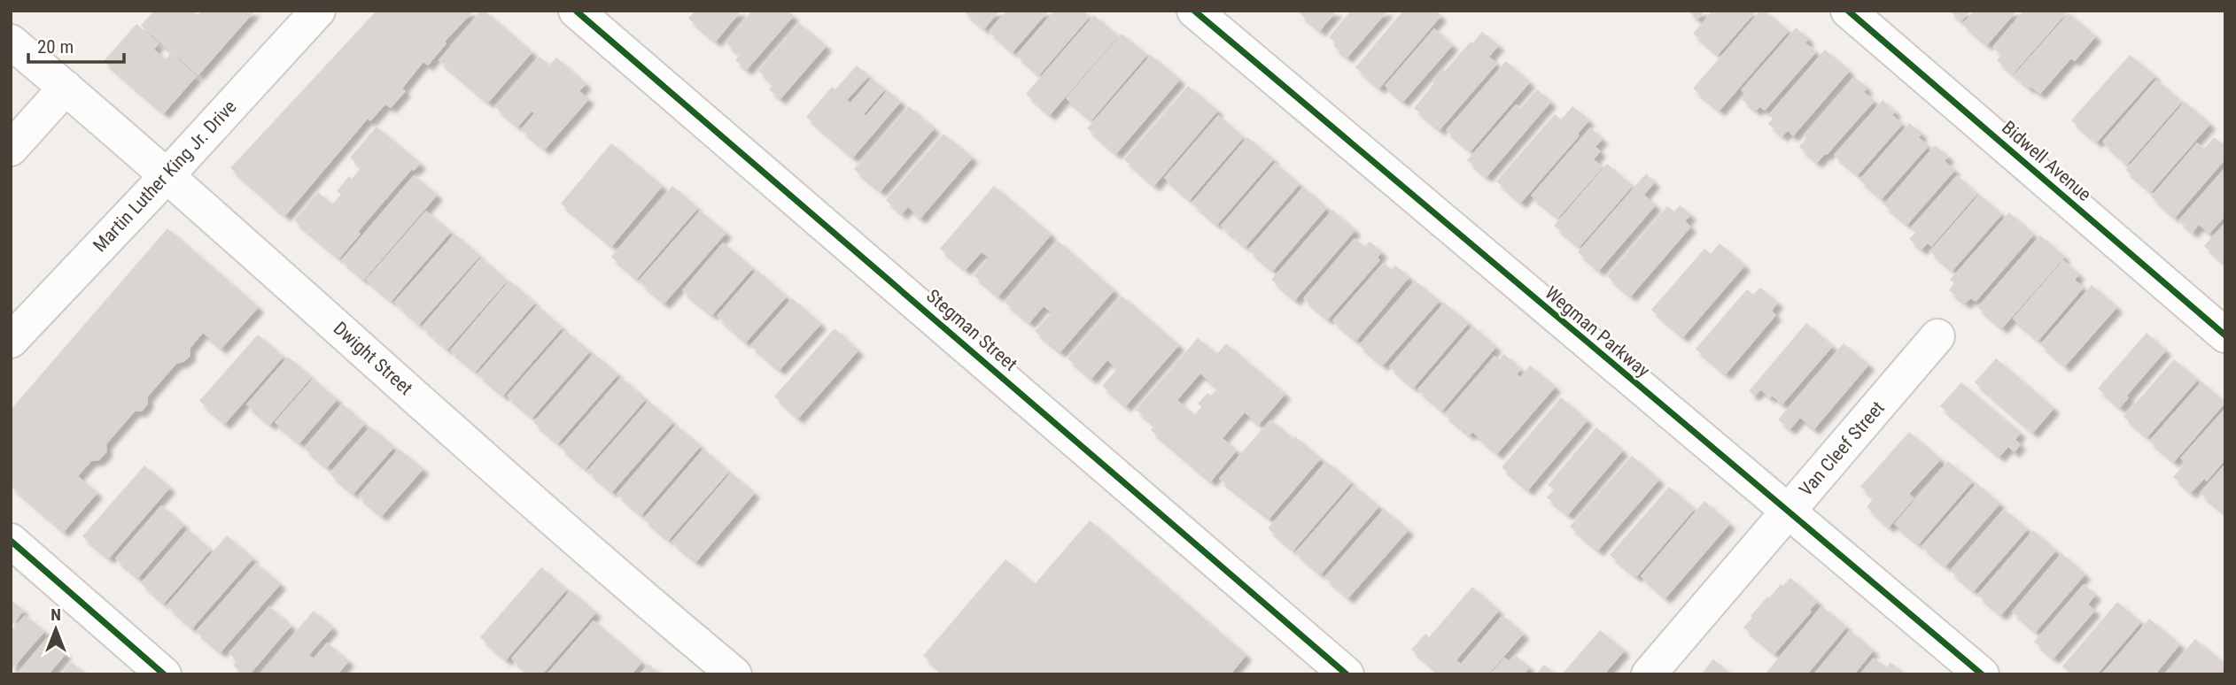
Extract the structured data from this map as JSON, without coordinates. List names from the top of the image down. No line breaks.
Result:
{"streets":{"street":["Bidwell Avenue","Martin Luther King Jr. Drive","Stegman Street","Wegman Parkway","Dwight Street","Van Cleef Street"]},"crossings":[["Martin Luther King Jr. Drive","Dwight Street"],["Wegman Parkway","Van Cleef Street"]],"scale_bar":"20 m","north":"top"}
